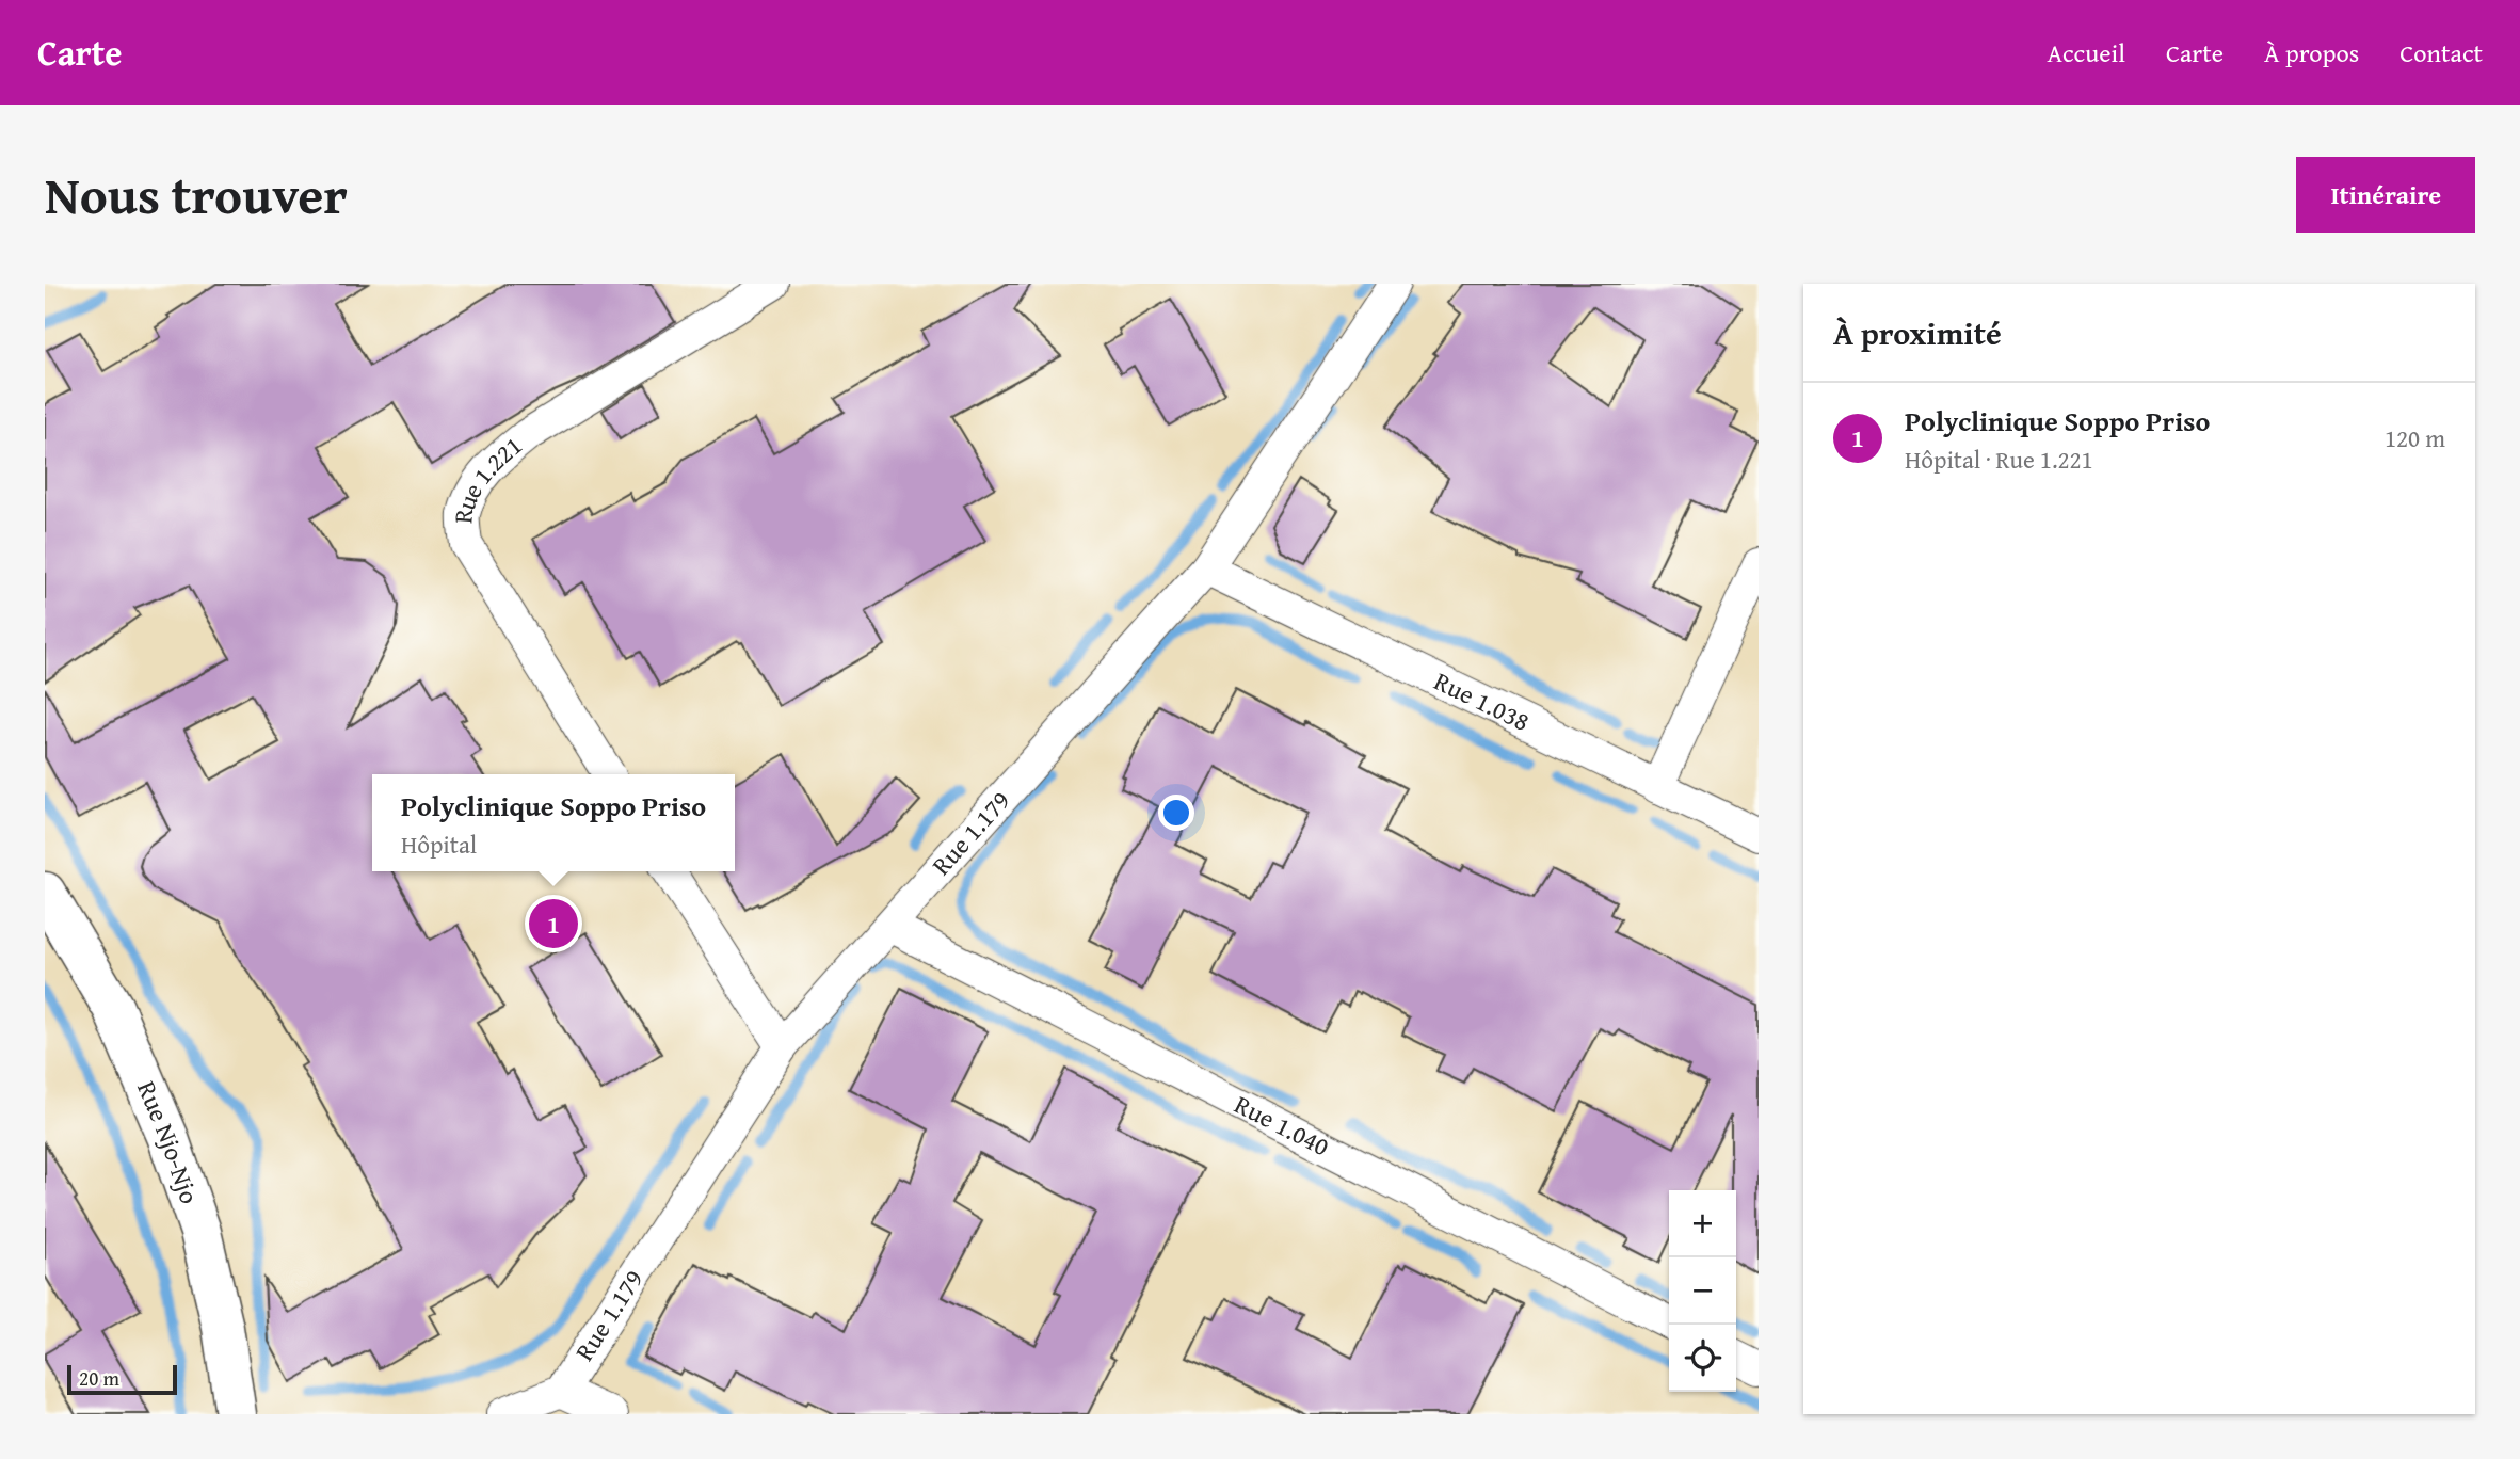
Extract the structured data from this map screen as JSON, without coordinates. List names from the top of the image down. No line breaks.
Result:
{"streets":{"main road":["Rue Njo-Njo"],"street":["Rue 1.221","Rue 1.038","Rue 1.179","Rue 1.040"]},"crossings":[["Rue 1.038","Rue 1.179"],["Rue 1.179","Rue 1.040"]],"scale_bar":"20 m","page":{"header":"Carte","nav":["Accueil","Carte","À propos","Contact"],"title":"Nous trouver","buttons":"Itinéraire","heading":"À proximité","list":[{"mark":"1","name":"Polyclinique Soppo Priso","note":"Hôpital · Rue 1.221","value":"120 m"}],"popup":["Polyclinique Soppo Priso","Hôpital"],"pins":"1","map_buttons":["+","−"],"scale":"20 m"}}
